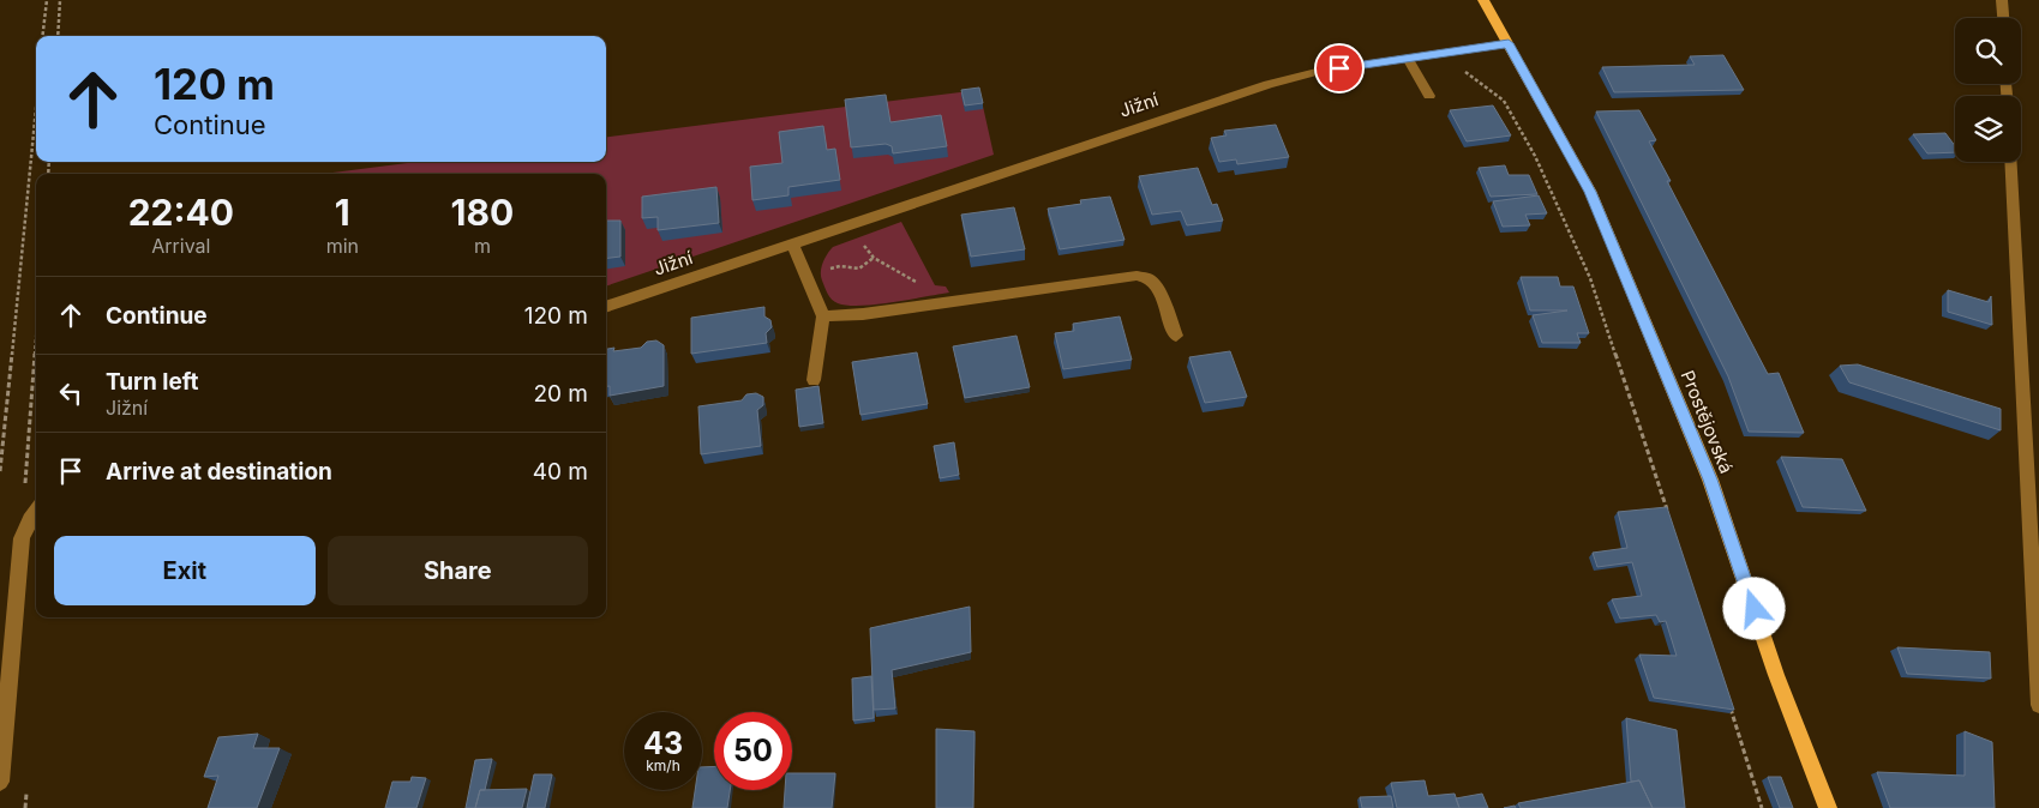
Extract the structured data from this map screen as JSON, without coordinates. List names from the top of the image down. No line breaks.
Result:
{"streets":{"main road":["Prostějovská"],"street":["Jižní"]},"crossings":[["Jižní","Prostějovská"]],"page":{"turn":["120 m","Continue"],"eta":["22:40","Arrival","1","min","180","m"],"list":[{"name":"Continue","value":"120 m"},{"name":"Turn left","note":"Jižní","value":"20 m"},{"name":"Arrive at destination","value":"40 m"}],"buttons":["Exit","Share"],"speed":"43 km/h","limit":"50"}}
